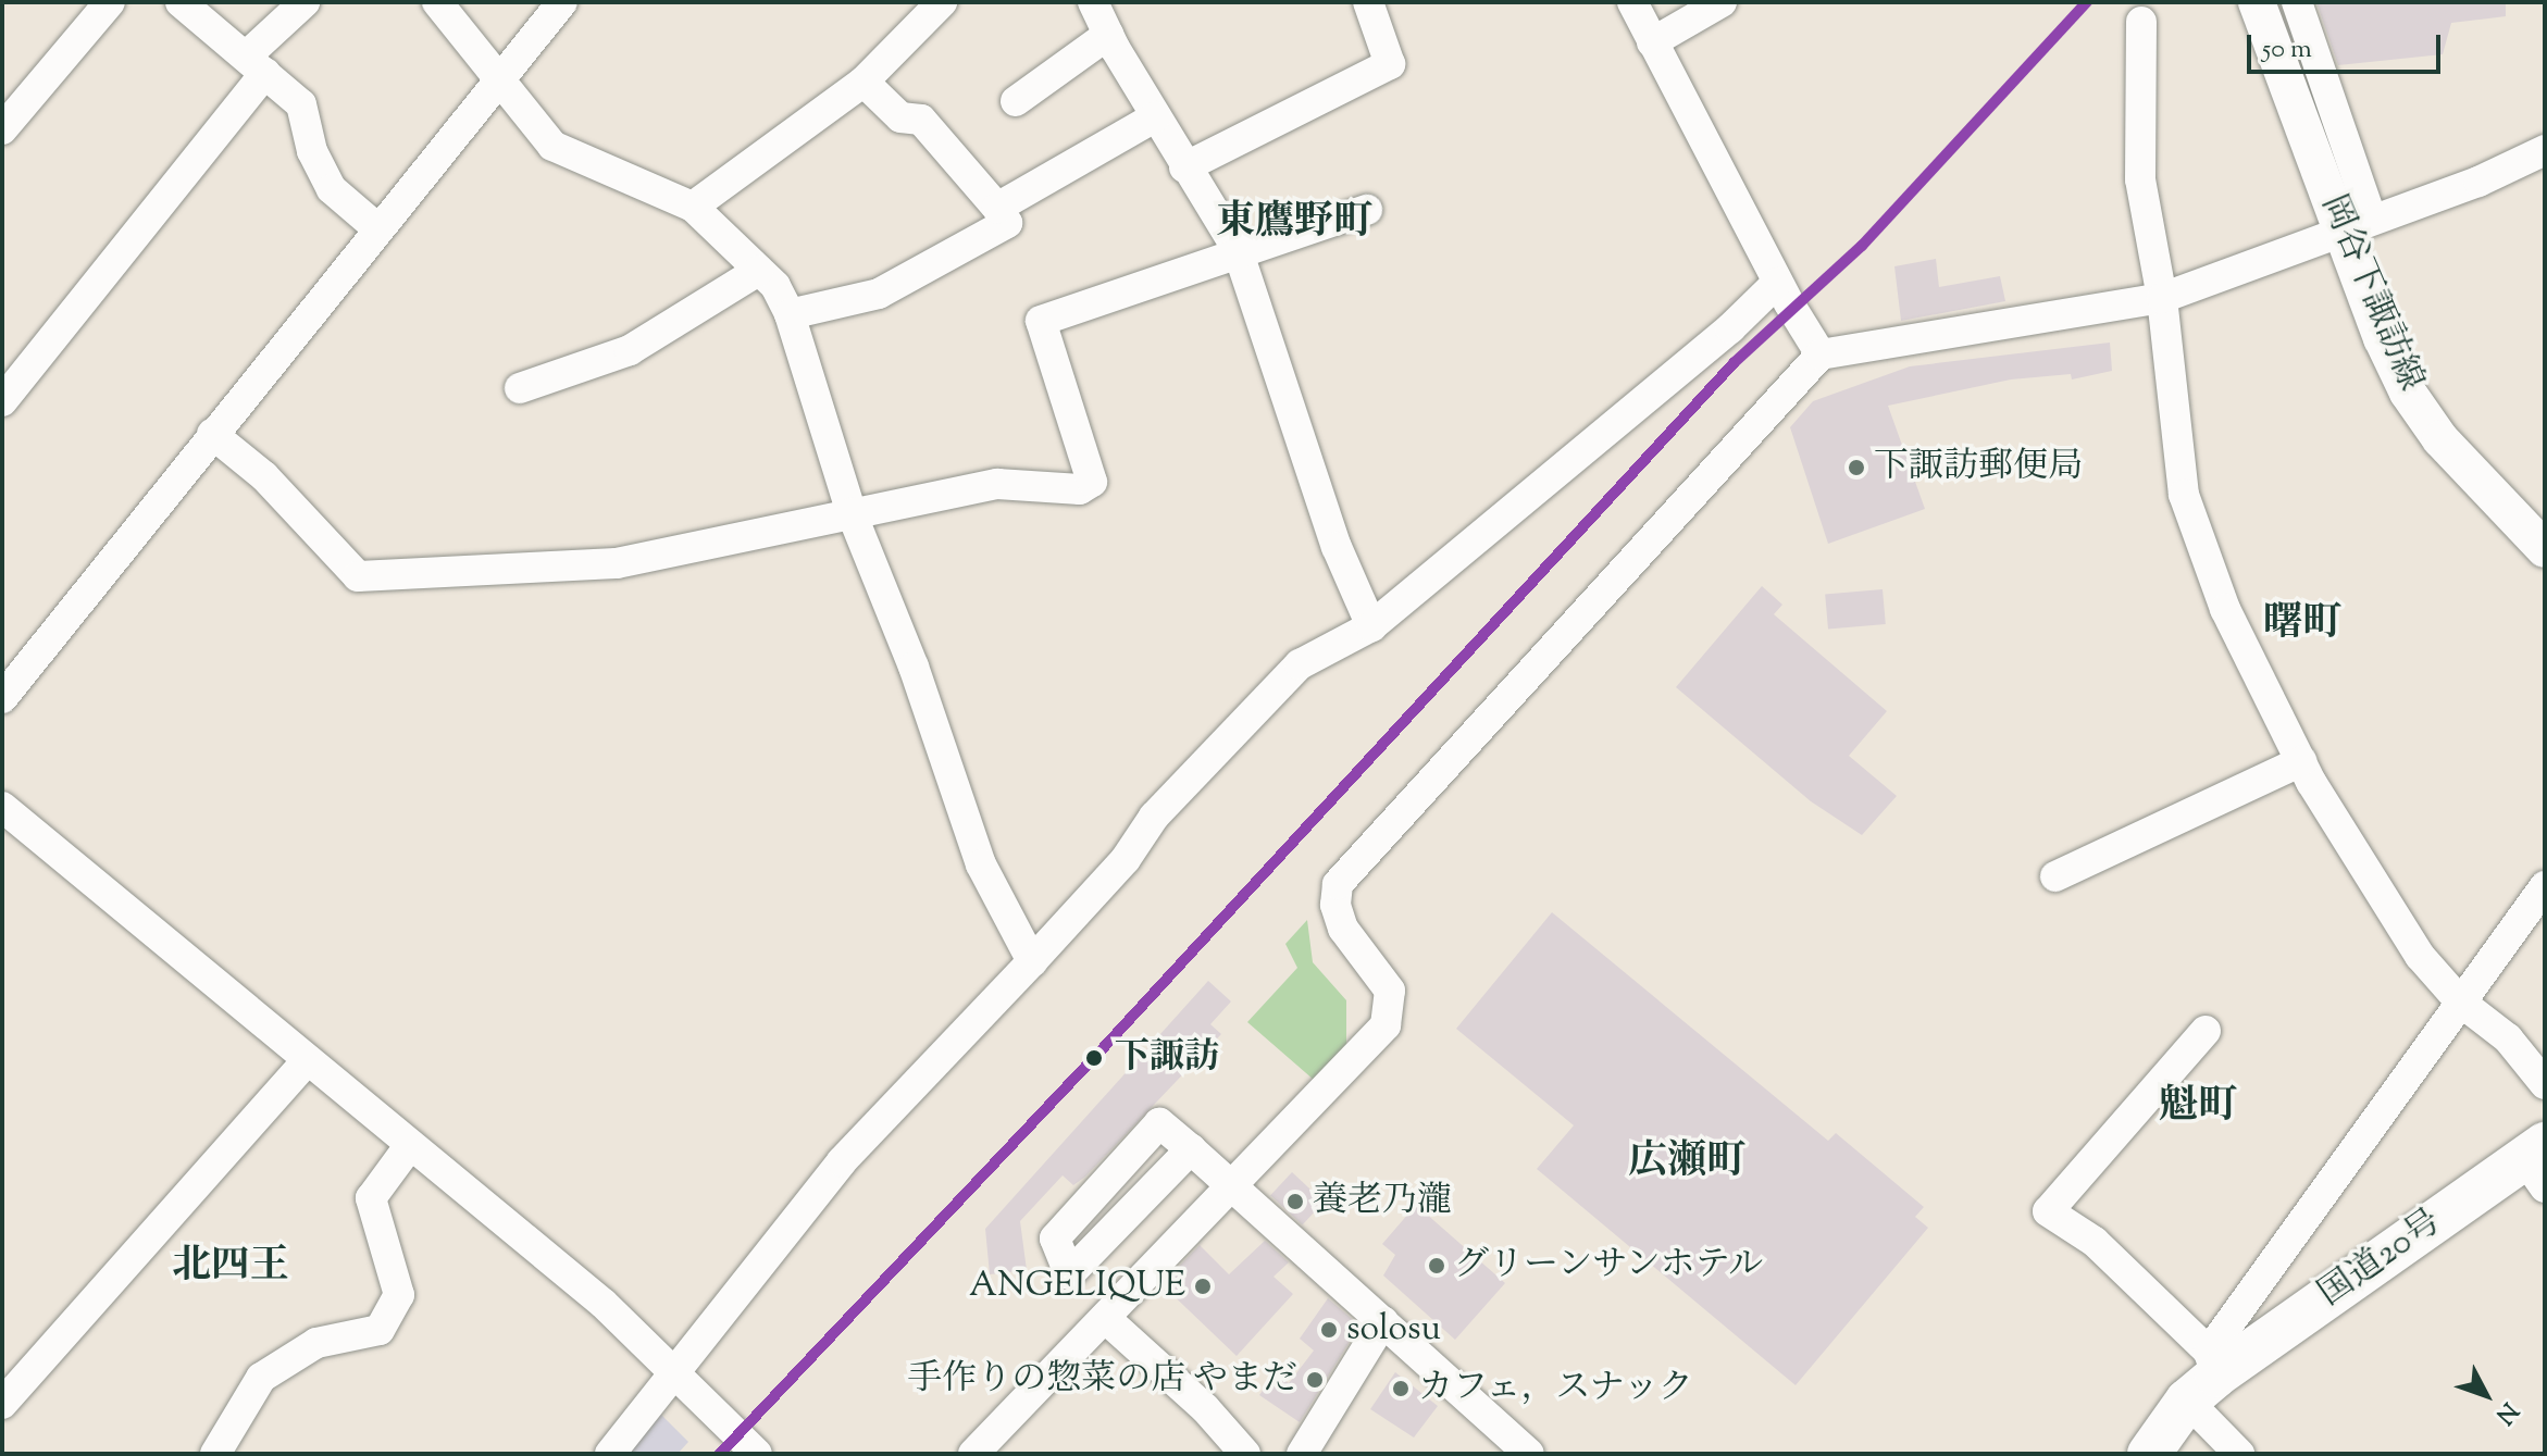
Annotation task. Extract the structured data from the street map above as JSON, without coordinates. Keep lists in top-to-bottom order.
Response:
{
  "streets": {
    "highway": ["国道20号"],
    "main road": ["岡谷下諏訪線"]
  },
  "districts": [
    "東鷹野町",
    "曙町",
    "魁町",
    "広瀬町",
    "北四王"
  ],
  "places": [
    "下諏訪郵便局",
    "下諏訪",
    "養老乃瀧",
    "グリーンサンホテル",
    "ANGELIQUE",
    "solosu",
    "手作りの惣菜の店 やまだ",
    "カフェ，スナック"
  ],
  "scale_bar": "50 m",
  "north": "bottom right"
}
